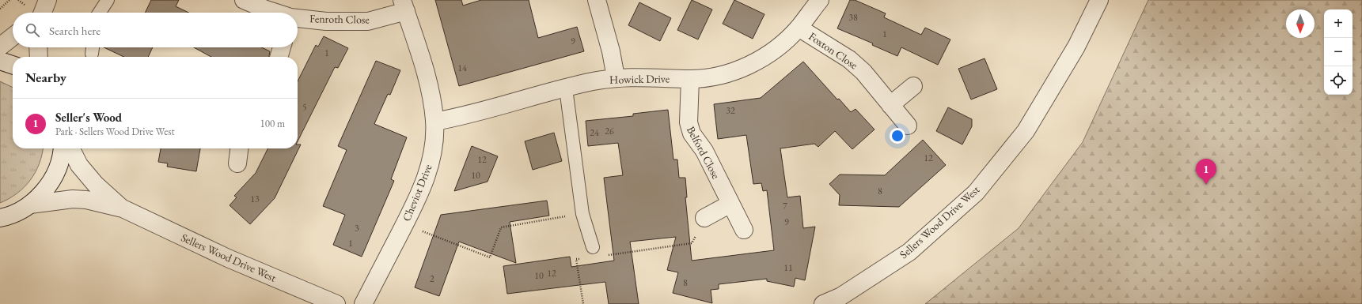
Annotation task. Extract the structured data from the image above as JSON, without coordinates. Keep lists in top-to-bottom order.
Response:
{
  "streets": {
    "street": [
      "Fenroth Close",
      "Foxton Close",
      "Howick Drive",
      "Belford Close",
      "Cheviot Drive",
      "Sellers Wood Drive West"
    ]
  },
  "crossings": [
    ["Fenroth Close", "Cheviot Drive"],
    ["Foxton Close", "Howick Drive"],
    ["Howick Drive", "Belford Close"],
    ["Howick Drive", "Cheviot Drive"]
  ],
  "house_numbers": [
    "38",
    "1",
    "9",
    "1",
    "14",
    "5",
    "32",
    "26",
    "24",
    "12",
    "12",
    "10",
    "8",
    "13",
    "7",
    "9",
    "3",
    "1",
    "11",
    "12",
    "10",
    "2",
    "8"
  ],
  "north": "bottom",
  "page": {
    "map_buttons": ["+", "−"],
    "search": "Search here",
    "heading": "Nearby",
    "list": [
      {
        "mark": "1",
        "name": "Seller's Wood",
        "note": "Park · Sellers Wood Drive West",
        "value": "100 m"
      }
    ],
    "pins": "1"
  }
}
